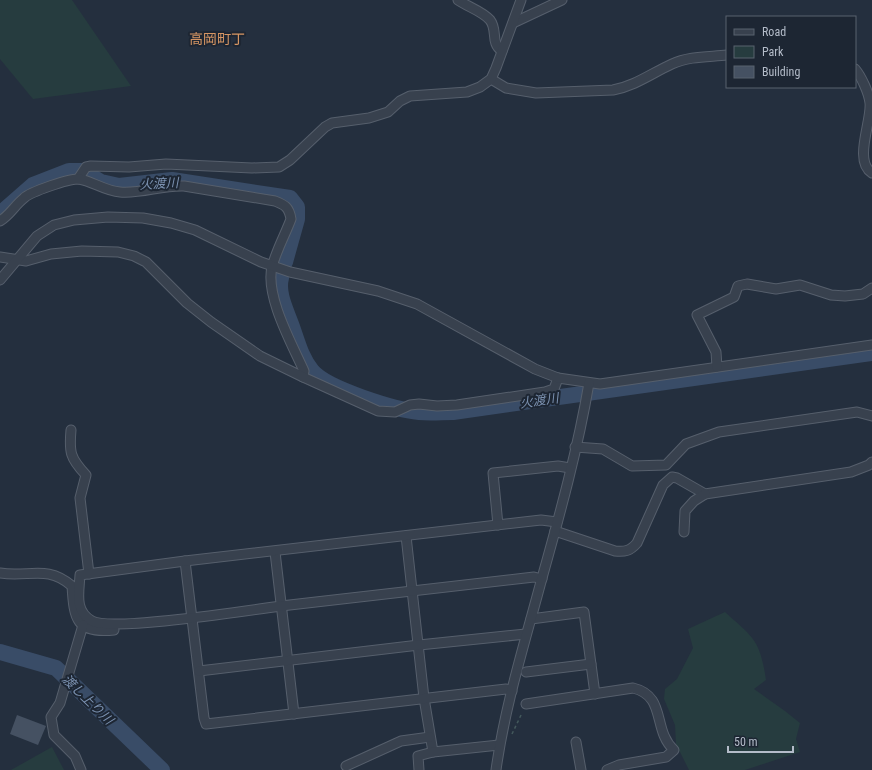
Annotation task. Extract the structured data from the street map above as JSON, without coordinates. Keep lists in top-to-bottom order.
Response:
{
  "districts": ["高岡町丁"],
  "water": ["火渡川", "渡し上り川"],
  "legend": ["Road", "Park", "Building"],
  "scale_bar": "50 m"
}
